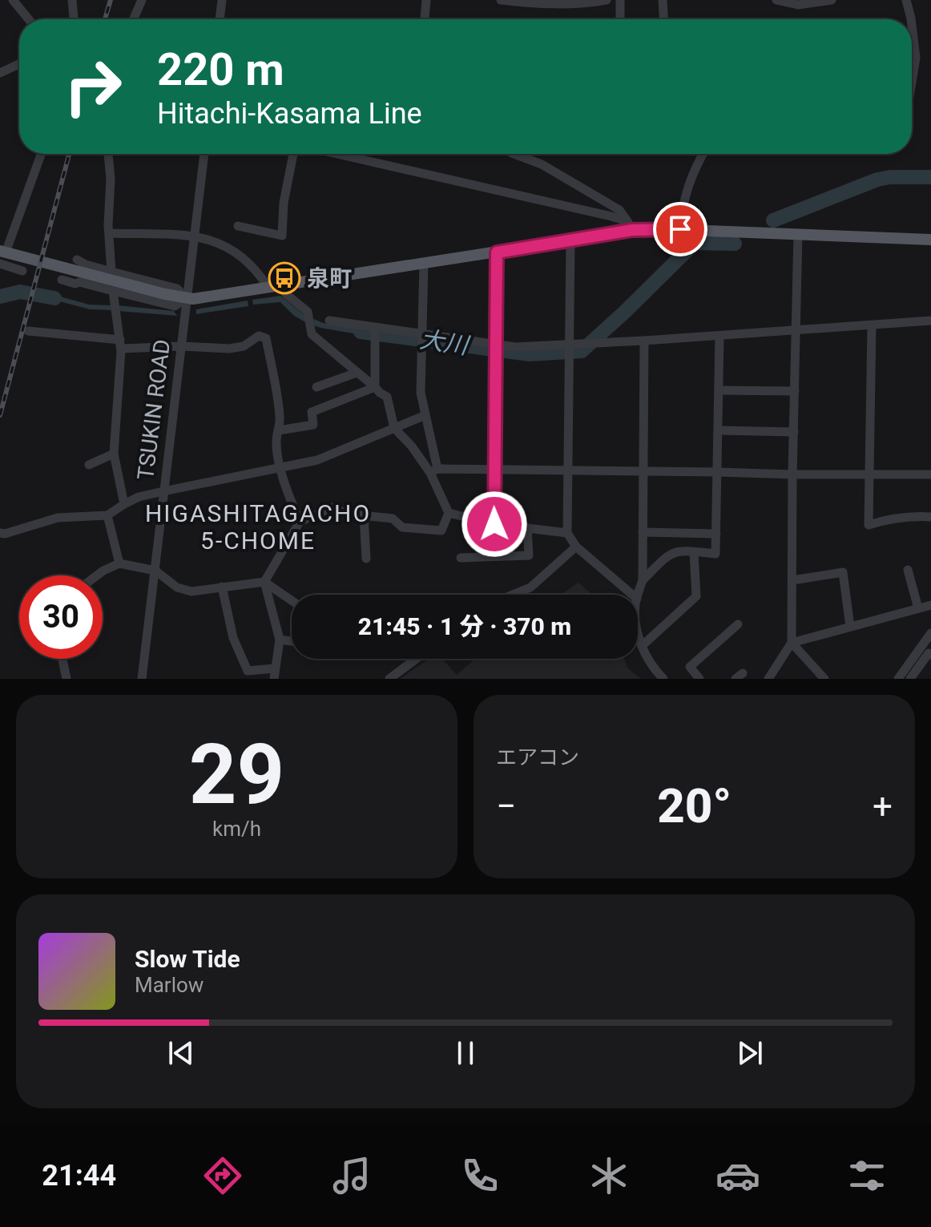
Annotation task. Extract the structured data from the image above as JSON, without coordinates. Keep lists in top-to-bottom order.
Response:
{
  "streets": {
    "street": ["TSUKIN ROAD"]
  },
  "districts": ["HIGASHITAGACHO 5-CHOME"],
  "water": ["大川"],
  "places": {
    "bus stop": ["泉町"]
  },
  "page": {
    "turn": ["220 m", "Hitachi-Kasama Line"],
    "limit": "30",
    "trip": "21:45 · 1 分 · 370 m",
    "tile": [
      ["29", "km/h"],
      "エアコン"
    ],
    "heat": ["−", "20°", "+"],
    "song": ["Slow Tide", "Marlow"],
    "tabs": "21:44"
  }
}
